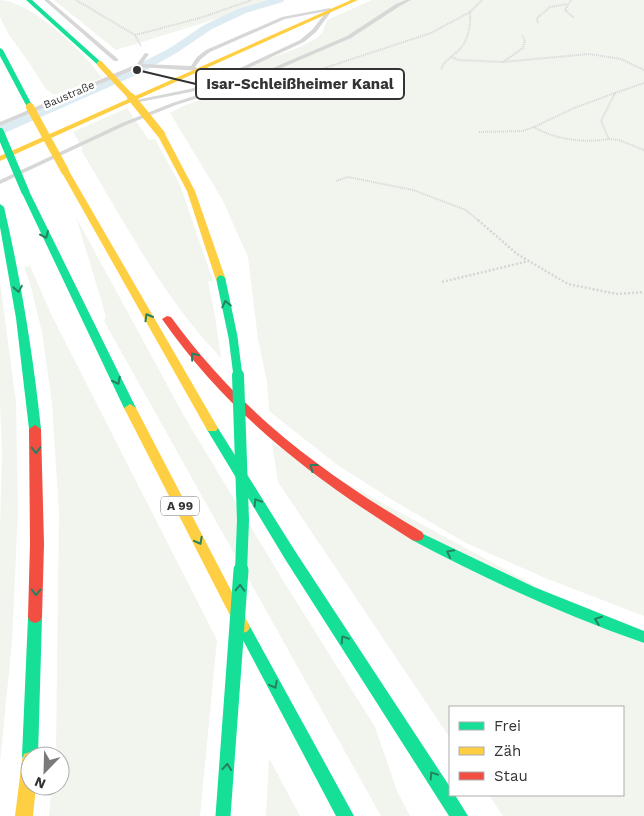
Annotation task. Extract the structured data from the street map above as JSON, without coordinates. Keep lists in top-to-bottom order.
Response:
{
  "streets": {
    "main road": ["A 99"],
    "lane": ["Baustraße"]
  },
  "places": ["Isar-Schleißheimer Kanal"],
  "legend": ["Frei", "Zäh", "Stau"],
  "north": "bottom left"
}
